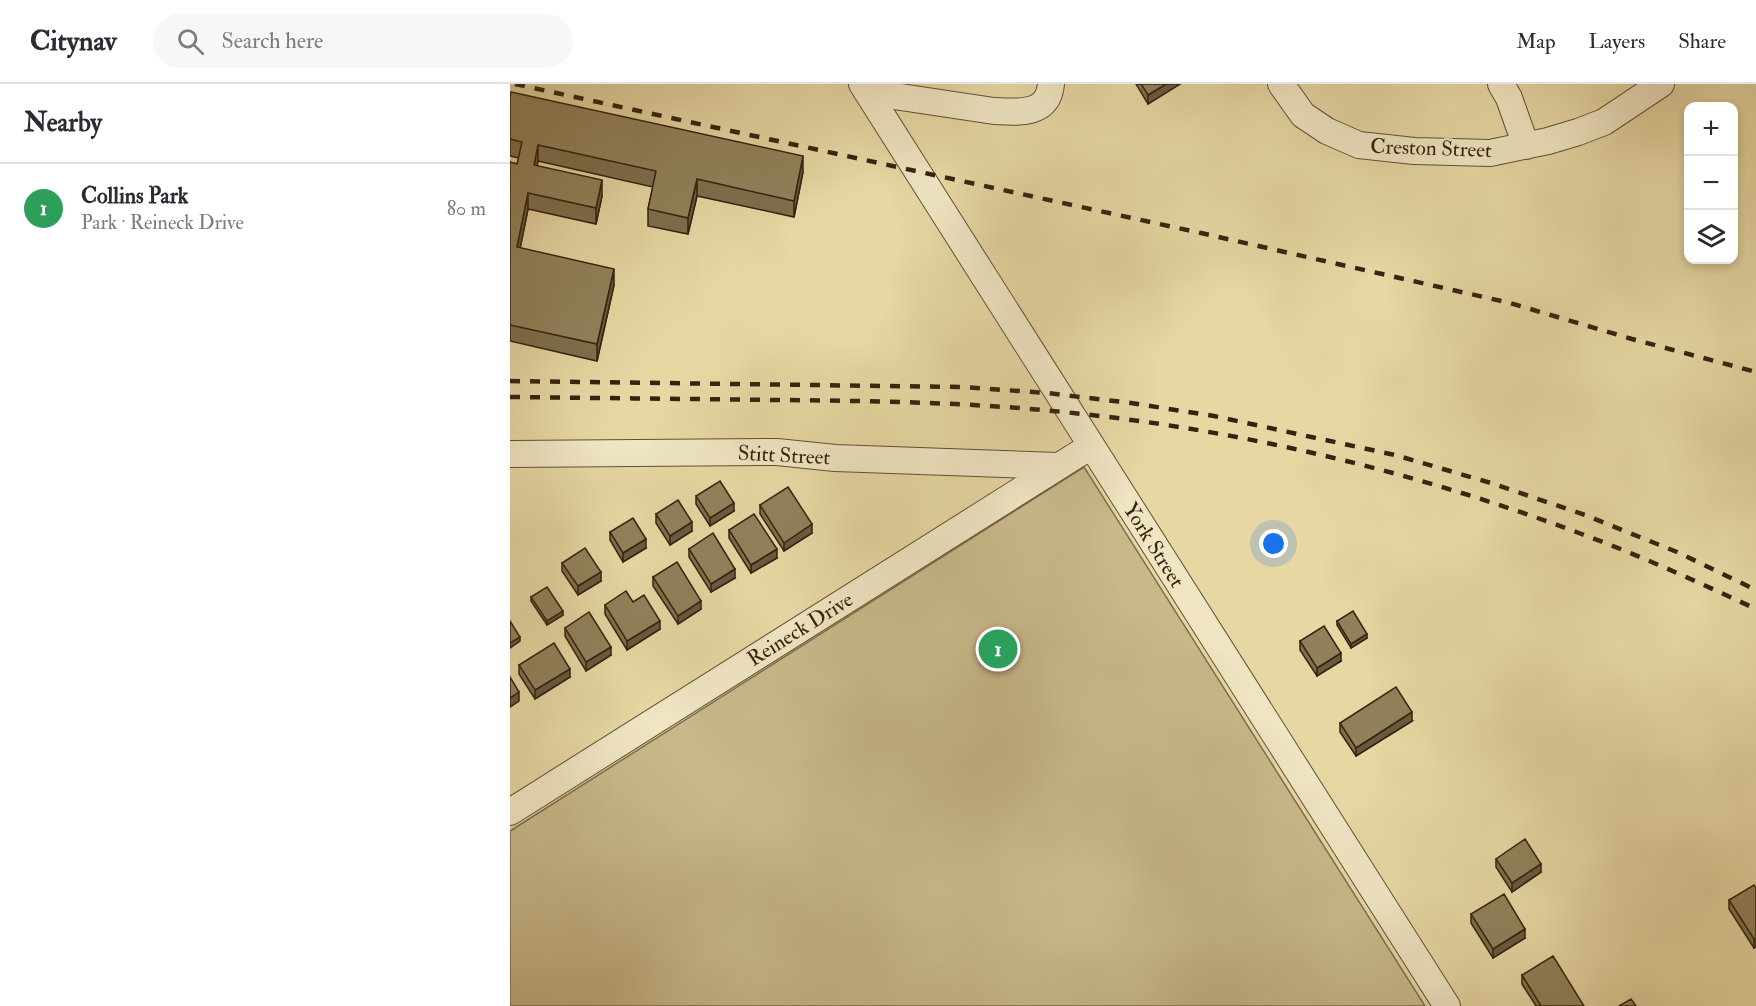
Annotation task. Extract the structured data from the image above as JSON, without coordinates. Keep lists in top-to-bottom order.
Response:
{
  "streets": {
    "street": [
      "Creston Street",
      "Stitt Street",
      "York Street",
      "Reineck Drive"
    ]
  },
  "crossings": [
    ["Stitt Street", "Reineck Drive"],
    ["York Street", "Reineck Drive"]
  ],
  "page": {
    "header": "Citynav",
    "search": "Search here",
    "nav": ["Map", "Layers", "Share"],
    "heading": "Nearby",
    "map_buttons": ["+", "−"],
    "list": [
      {
        "mark": "1",
        "name": "Collins Park",
        "note": "Park · Reineck Drive",
        "value": "80 m"
      }
    ],
    "pins": "1"
  }
}
